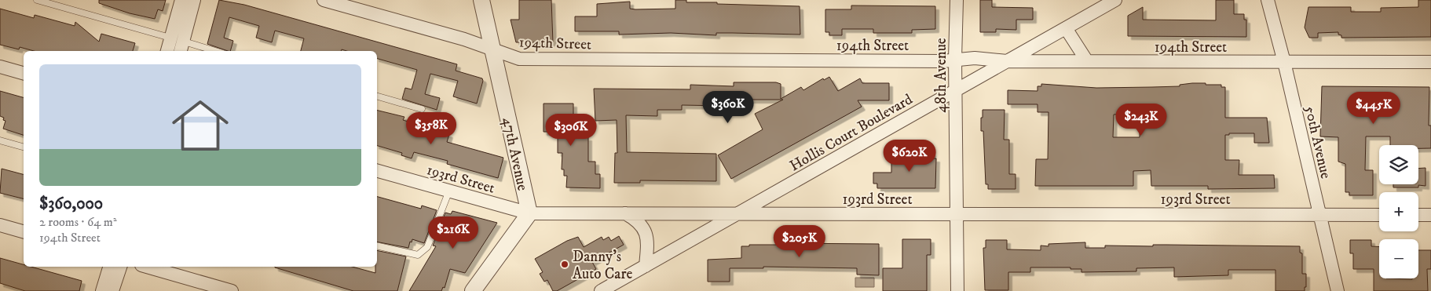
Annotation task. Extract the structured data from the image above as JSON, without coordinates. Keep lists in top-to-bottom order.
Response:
{
  "streets": {
    "street": [
      "194th Street",
      "48th Avenue",
      "Hollis Court Boulevard",
      "50th Avenue",
      "47th Avenue",
      "193rd Street"
    ]
  },
  "crossings": [
    ["194th Street", "48th Avenue"],
    ["194th Street", "Hollis Court Boulevard"],
    ["194th Street", "50th Avenue"],
    ["194th Street", "47th Avenue"],
    ["48th Avenue", "Hollis Court Boulevard"],
    ["48th Avenue", "193rd Street"],
    ["Hollis Court Boulevard", "193rd Street"],
    ["50th Avenue", "193rd Street"],
    ["47th Avenue", "193rd Street"]
  ],
  "places": ["Danny’s Auto Care"],
  "page": {
    "list": [
      {
        "name": "$360,000",
        "note": "2 rooms · 64 m² · 194th Street"
      }
    ],
    "price": [
      "$360K",
      "$445K",
      "$243K",
      "$358K",
      "$306K",
      "$620K",
      "$216K",
      "$205K"
    ],
    "map_buttons": ["+", "−"]
  }
}
